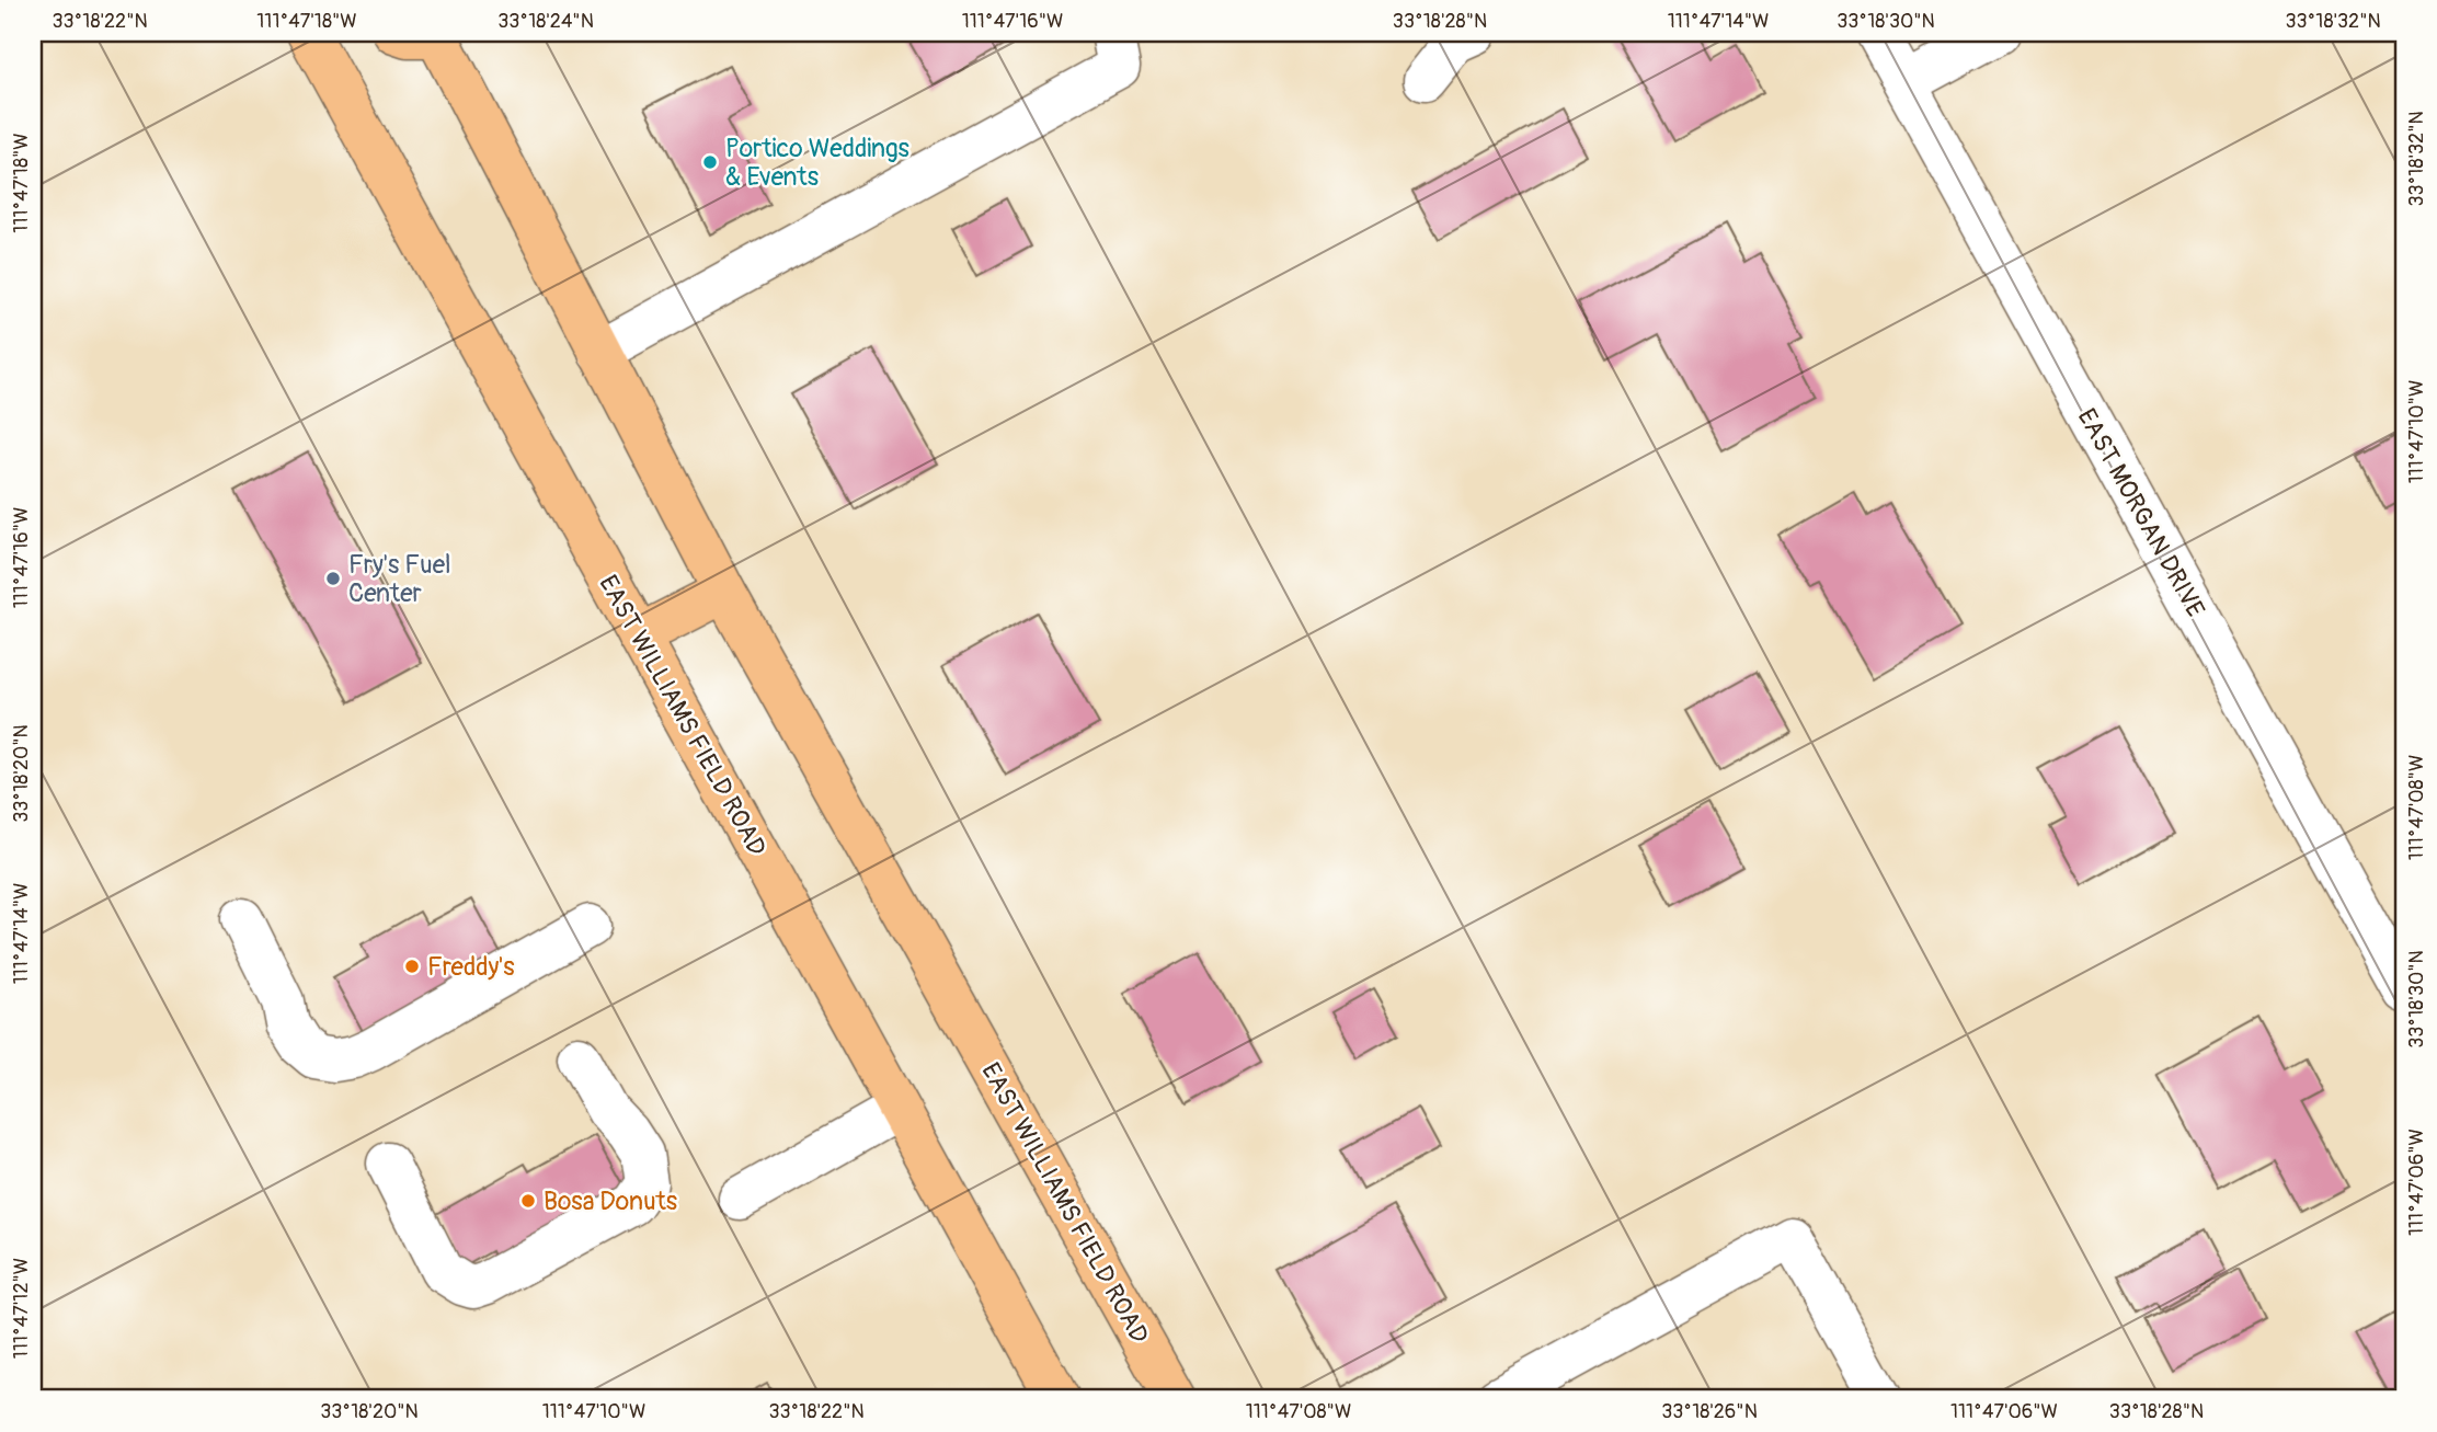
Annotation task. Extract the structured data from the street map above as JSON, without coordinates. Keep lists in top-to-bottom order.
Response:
{
  "streets": {
    "main road": ["EAST WILLIAMS FIELD ROAD"],
    "street": ["EAST MORGAN DRIVE"]
  },
  "places": [
    "Portico Weddings & Events",
    "Fry's Fuel Center",
    "Freddy's",
    "Bosa Donuts"
  ],
  "coordinates": [
    "33°18'22\"N",
    "111°47'18\"W",
    "33°18'24\"N",
    "111°47'16\"W",
    "33°18'28\"N",
    "111°47'14\"W",
    "33°18'30\"N",
    "33°18'32\"N",
    "111°47'10\"W",
    "33°18'20\"N",
    "111°47'08\"W",
    "111°47'06\"W",
    "111°47'12\"W",
    "33°18'26\"N"
  ]
}
